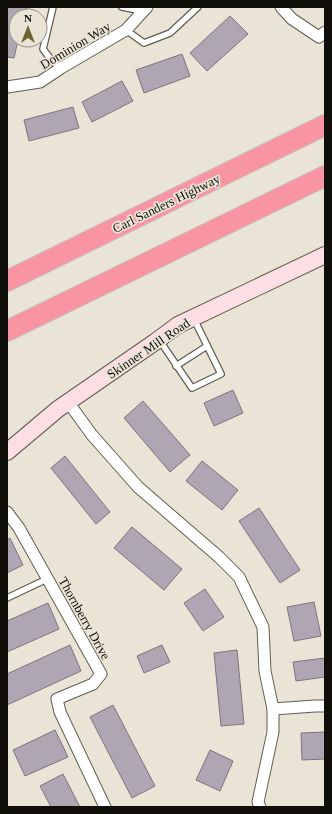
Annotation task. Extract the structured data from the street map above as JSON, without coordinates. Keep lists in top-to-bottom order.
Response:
{
  "streets": {
    "highway": ["Carl Sanders Highway"],
    "street": ["Dominion Way", "Skinner Mill Road", "Thornberry Drive"]
  },
  "north": "top"
}
